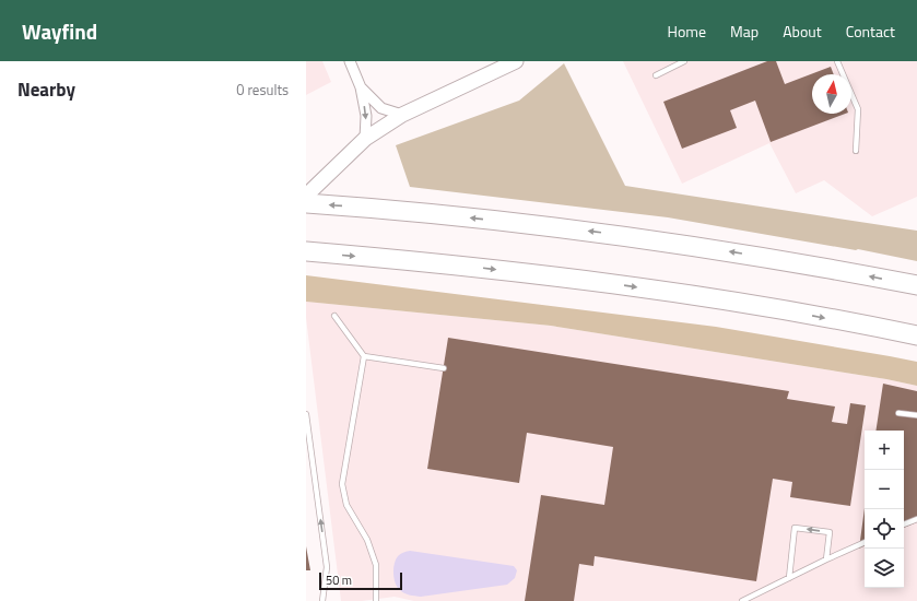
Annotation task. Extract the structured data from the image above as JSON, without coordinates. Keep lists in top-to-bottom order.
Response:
{
  "scale_bar": "50 m",
  "north": "top",
  "page": {
    "header": "Wayfind",
    "nav": [
      "Home",
      "Map",
      "About",
      "Contact"
    ],
    "heading": ["Nearby", "0 results"],
    "map_buttons": ["+", "−"],
    "scale": "50 m"
  }
}
